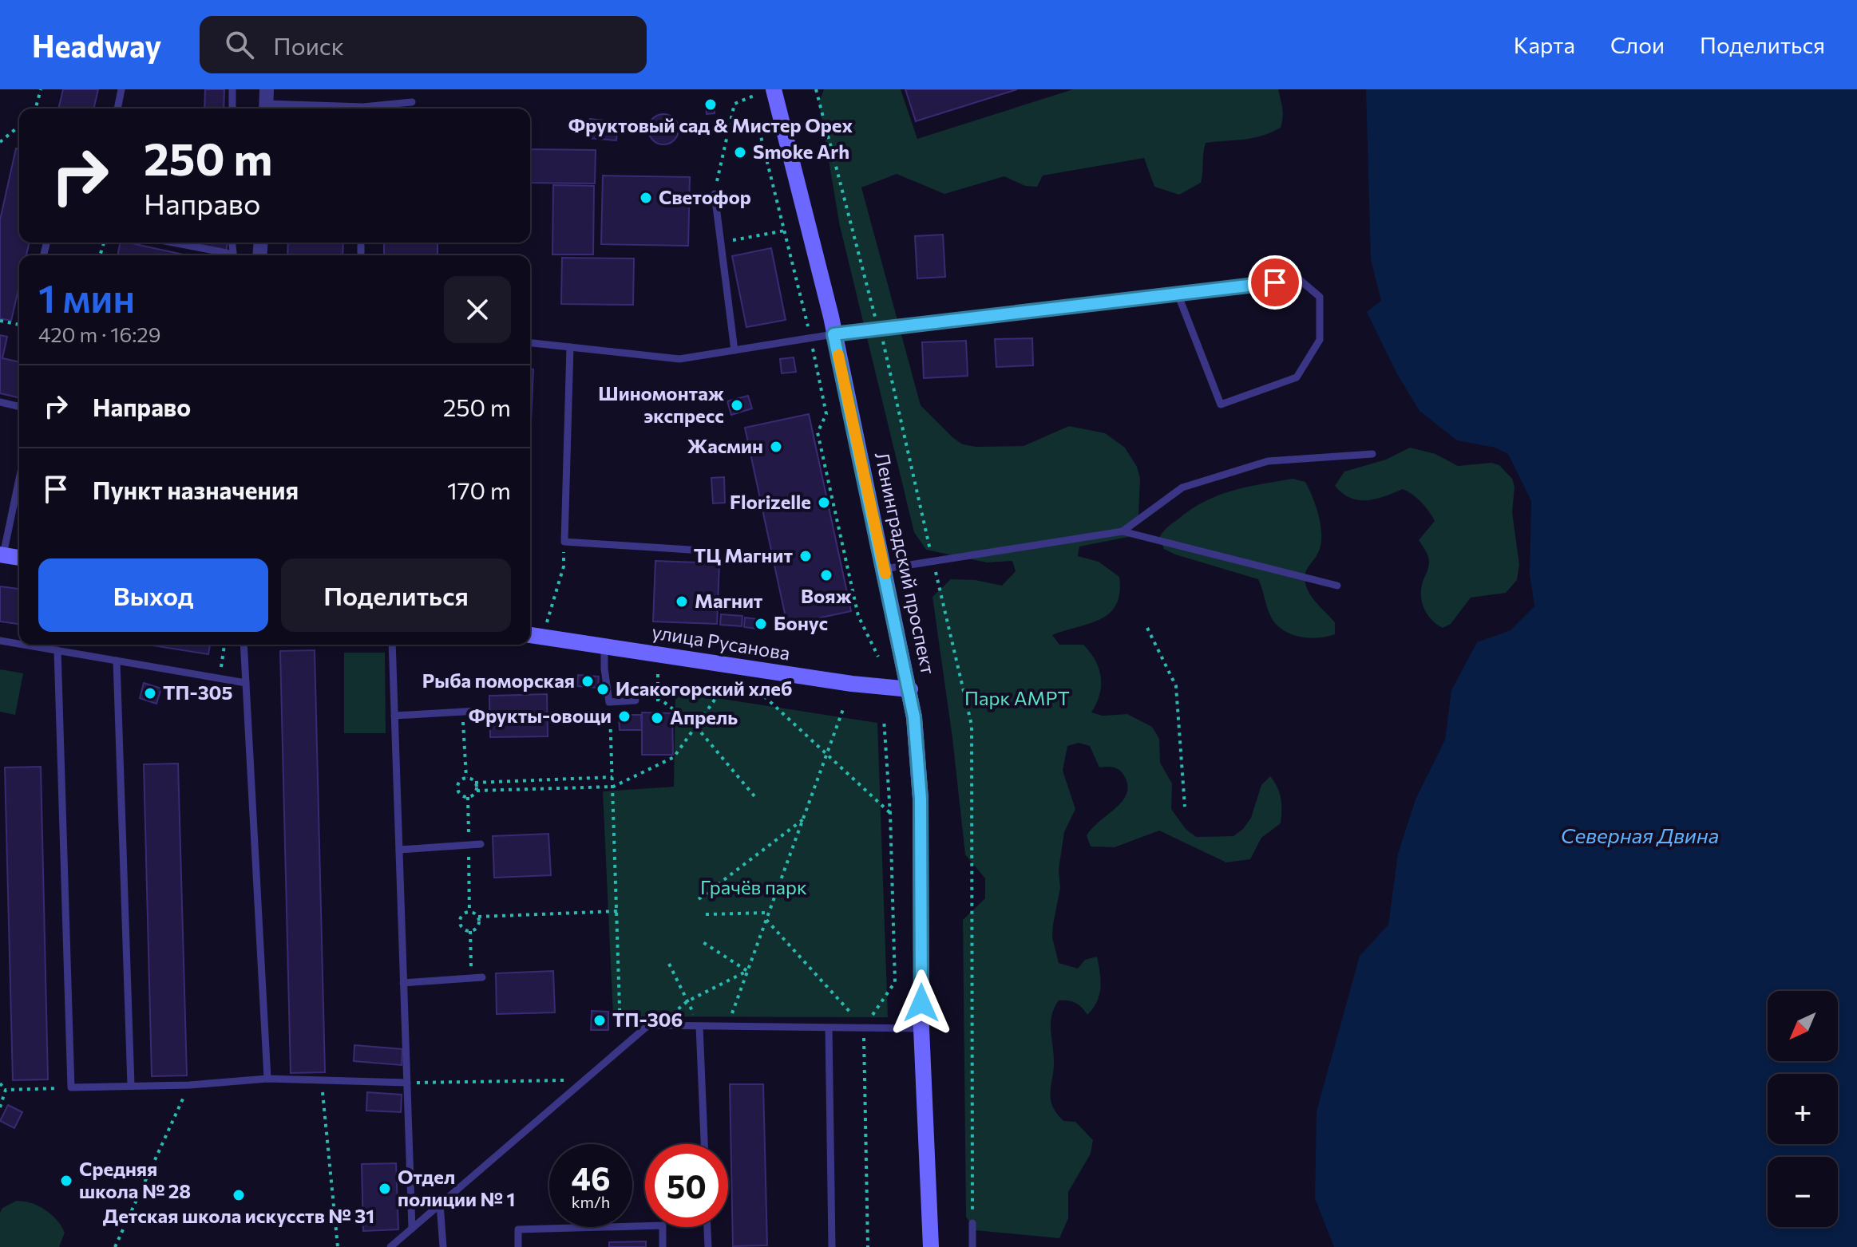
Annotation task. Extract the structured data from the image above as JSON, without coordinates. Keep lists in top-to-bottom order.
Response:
{
  "streets": {
    "main road": ["Ленинградский проспект", "улица Русанова"]
  },
  "crossings": [
    ["Ленинградский проспект", "улица Русанова"]
  ],
  "water": ["Северная Двина"],
  "parks": ["Парк АМРТ", "Грачёв парк"],
  "places": [
    "Фруктовый сад & Мистер Орех",
    "Smoke Arh",
    "Светофор",
    "Шиномонтаж экспресс",
    "Жасмин",
    "Florizelle",
    "ТЦ Магнит",
    "Вояж",
    "Магнит",
    "Бонус",
    "Рыба поморская",
    "Исакогорский хлеб",
    "ТП-305",
    "Фрукты-овощи",
    "Апрель",
    "ТП-306",
    "Средняя школа № 28",
    "Отдел полиции № 1",
    "Детская школа искусств № 31"
  ],
  "north": "bottom left",
  "page": {
    "header": "Headway",
    "search": "Поиск",
    "nav": ["Карта", "Слои", "Поделиться"],
    "turn": ["250 m", "Направо"],
    "heading": ["1 мин", "420 m · 16:29"],
    "list": [
      {
        "name": "Направо",
        "value": "250 m"
      },
      {
        "name": "Пункт назначения",
        "value": "170 m"
      }
    ],
    "buttons": ["Выход", "Поделиться"],
    "map_buttons": ["+", "−"],
    "speed": "46 km/h",
    "limit": "50"
  }
}
